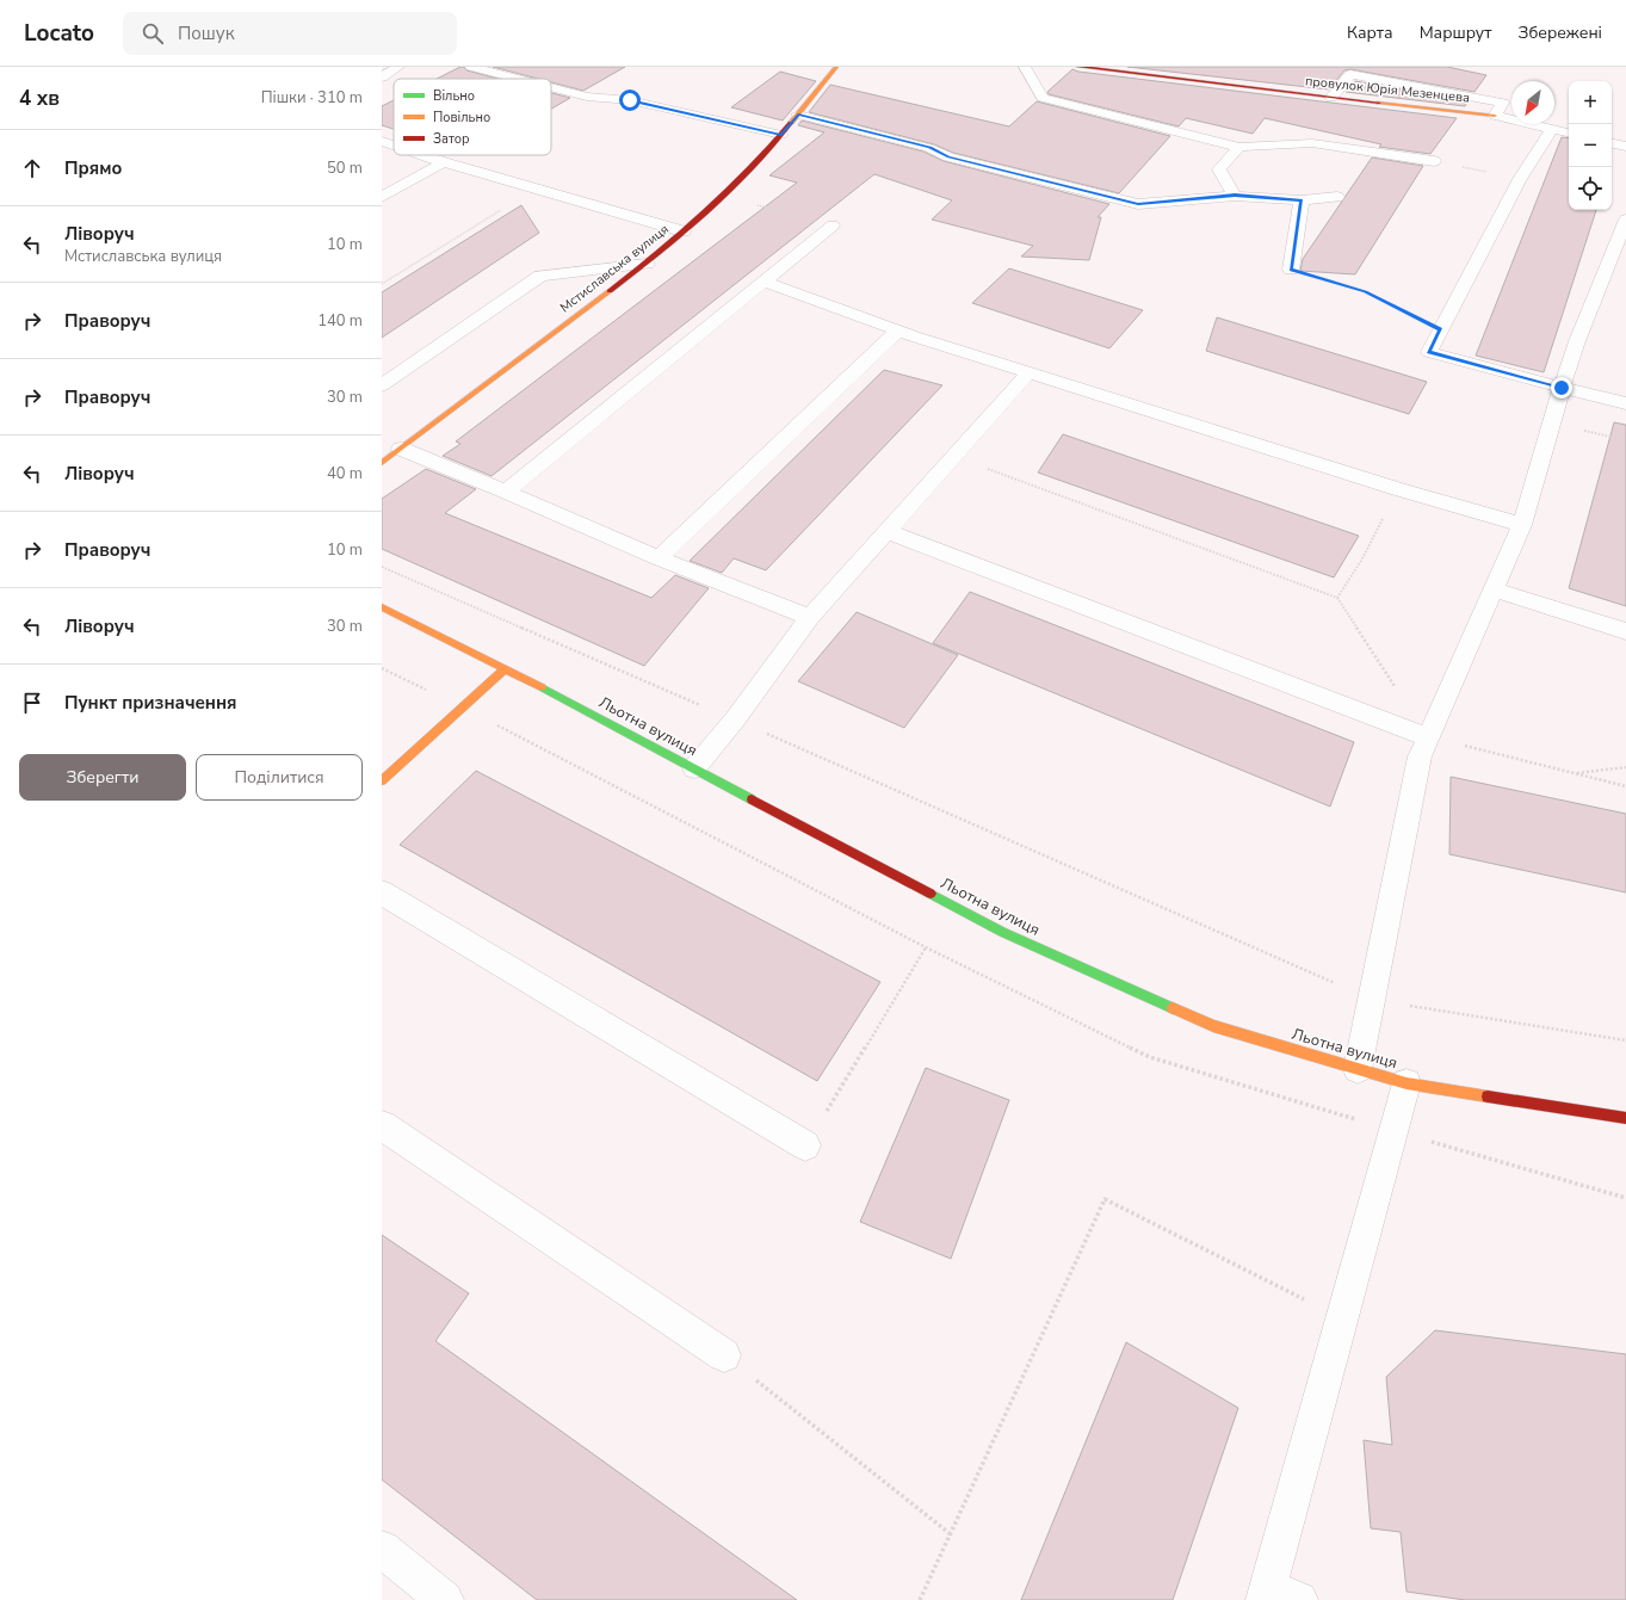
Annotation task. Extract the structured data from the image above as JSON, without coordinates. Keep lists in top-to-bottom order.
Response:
{
  "streets": {
    "street": ["провулок Юрія Мезенцева", "Мстиславська вулиця", "Льотна вулиця"]
  },
  "legend": ["Вільно", "Повільно", "Затор"],
  "north": "bottom left",
  "page": {
    "header": "Locato",
    "search": "Пошук",
    "nav": ["Карта", "Маршрут", "Збережені"],
    "heading": ["4 хв", "Пішки · 310 m"],
    "map_buttons": ["+", "−"],
    "list": [
      ["Прямо", "50 m"],
      ["Ліворуч", "Мстиславська вулиця", "10 m"],
      ["Праворуч", "140 m"],
      ["Праворуч", "30 m"],
      ["Ліворуч", "40 m"],
      ["Праворуч", "10 m"],
      ["Ліворуч", "30 m"],
      "Пункт призначення"
    ],
    "buttons": ["Зберегти", "Поділитися"]
  }
}
